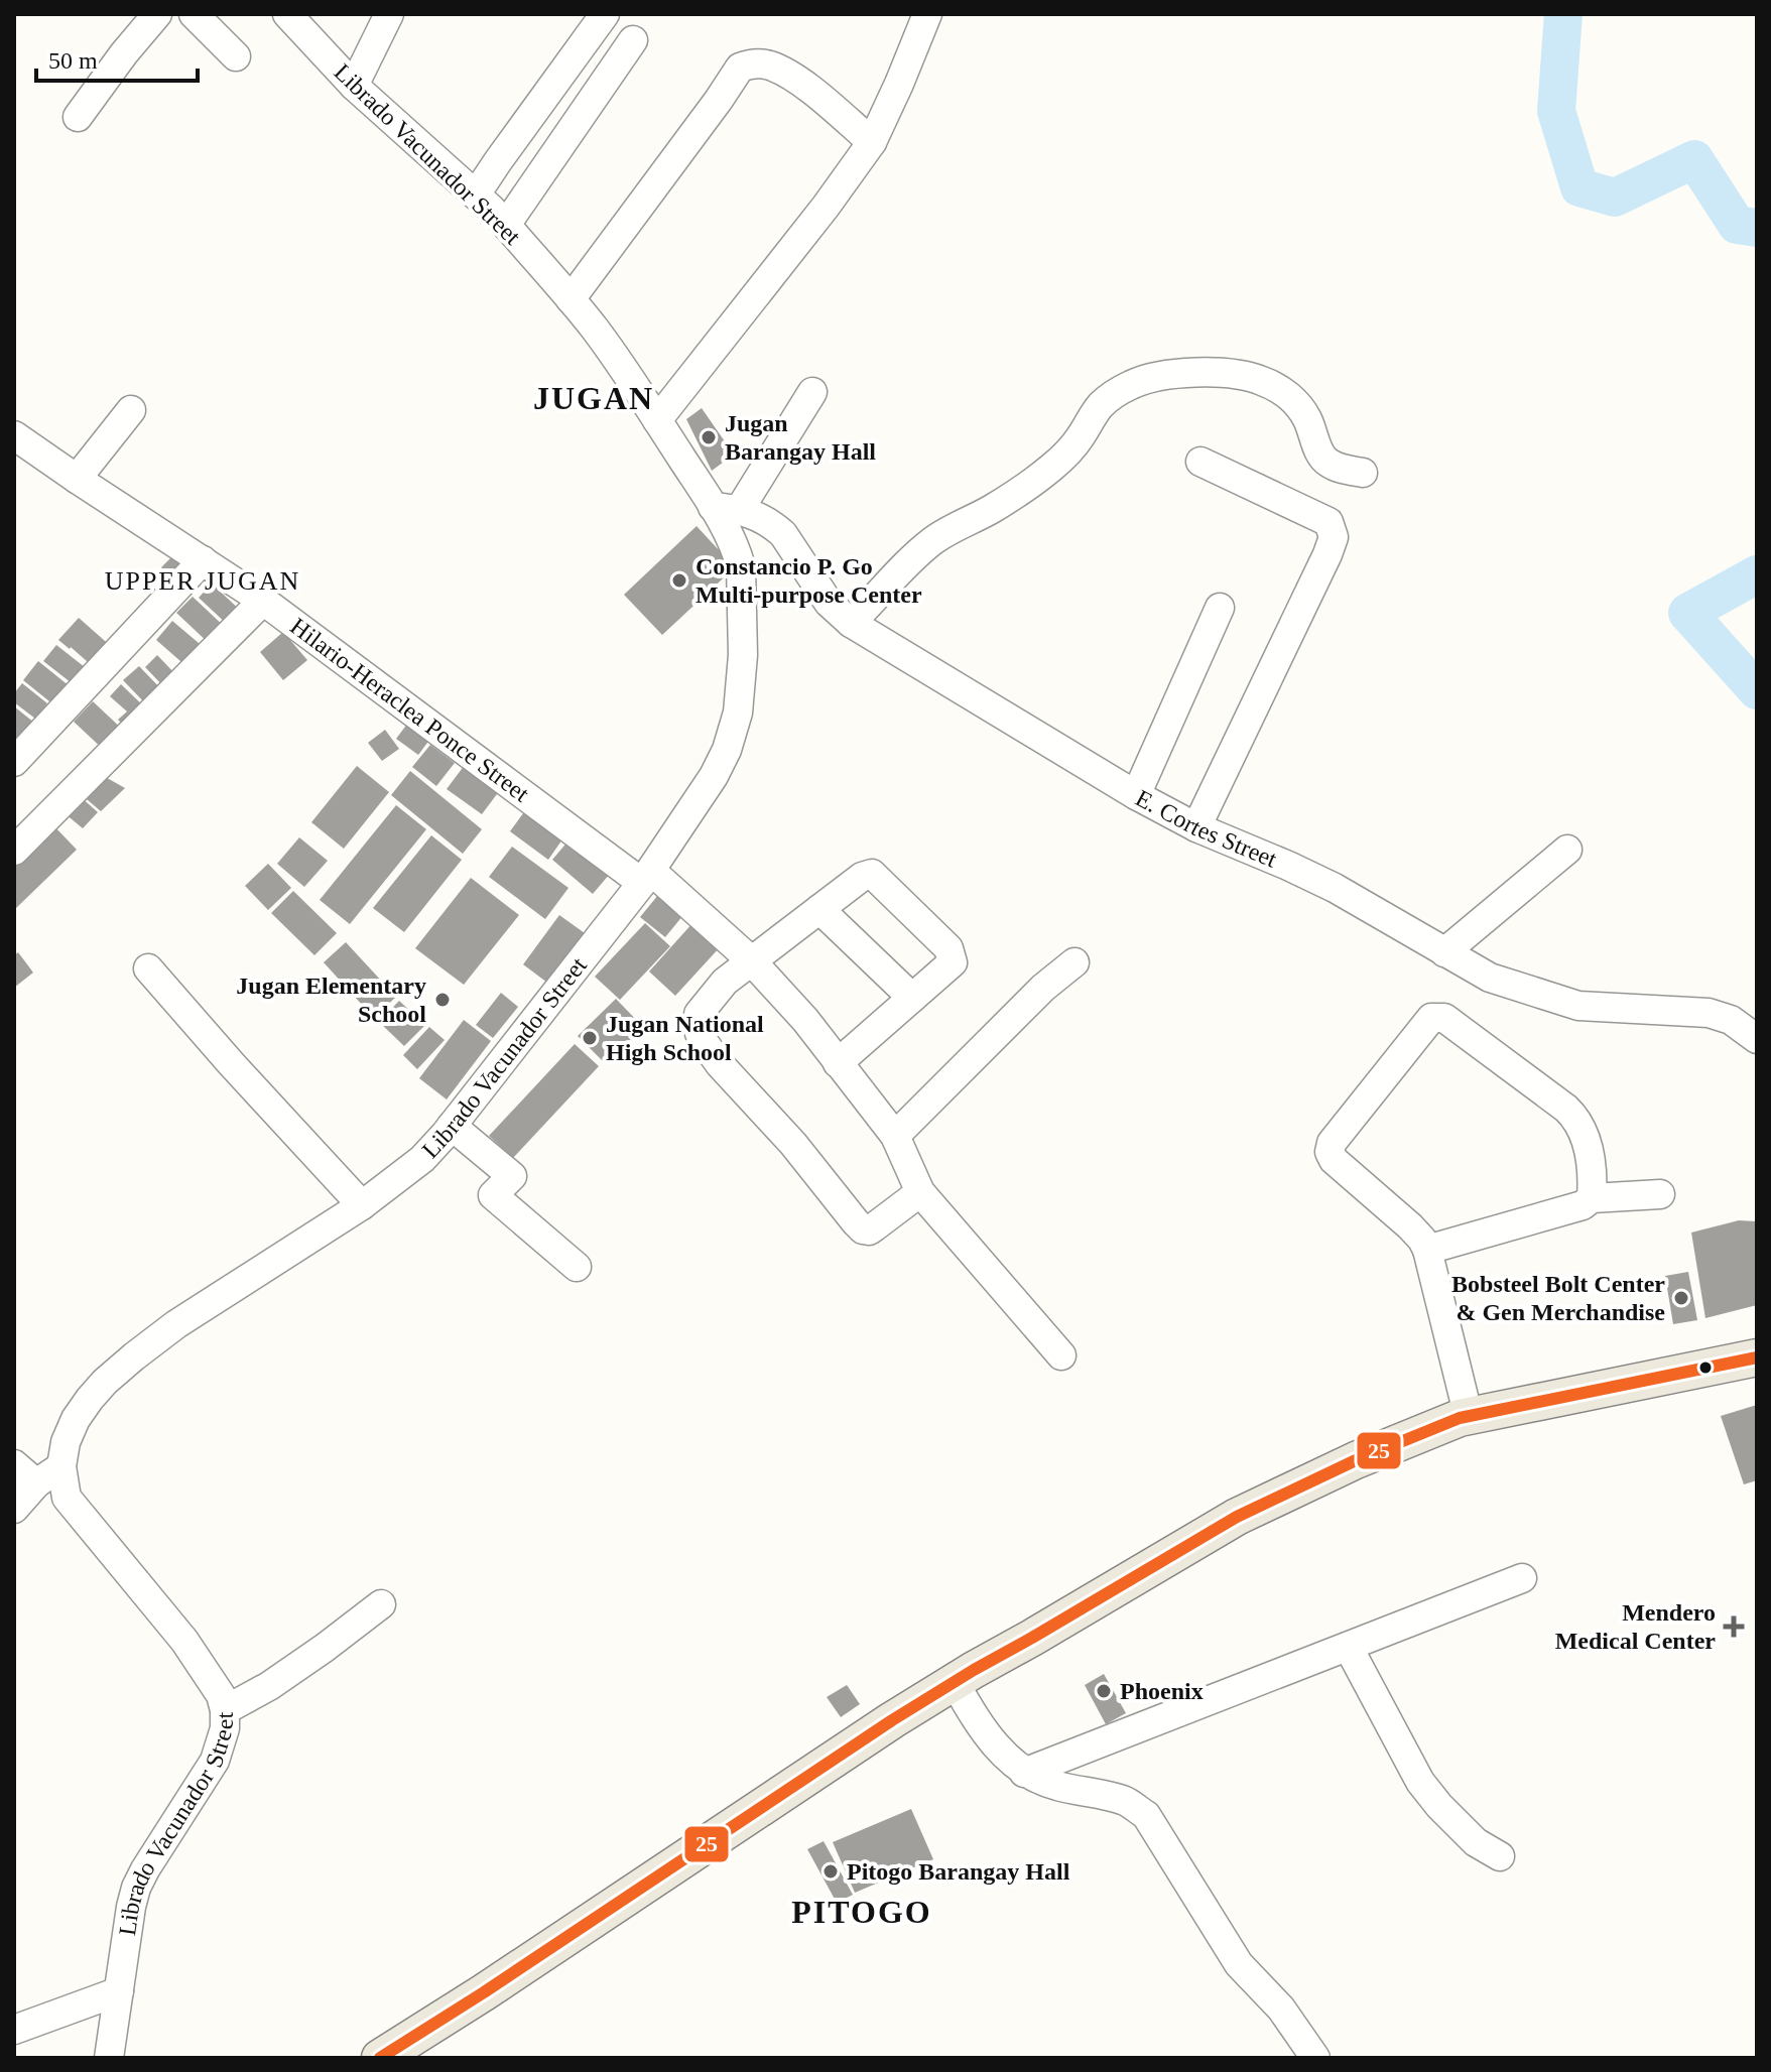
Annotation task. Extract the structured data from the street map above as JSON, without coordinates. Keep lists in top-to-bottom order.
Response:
{
  "streets": {
    "street": ["Librado Vacunador Street", "Hilario-Heraclea Ponce Street", "E. Cortes Street"]
  },
  "crossings": [
    ["Librado Vacunador Street", "Hilario-Heraclea Ponce Street"],
    ["Librado Vacunador Street", "E. Cortes Street"]
  ],
  "districts": ["JUGAN", "UPPER JUGAN", "PITOGO"],
  "places": {
    "other": [
      "Jugan Barangay Hall",
      "Constancio P. Go Multi-purpose Center",
      "Jugan Elementary School",
      "Jugan National High School",
      "Bobsteel Bolt Center & Gen Merchandise",
      "Phoenix",
      "Pitogo Barangay Hall"
    ],
    "health": ["Mendero Medical Center"]
  },
  "lines": ["transit line 25"],
  "scale_bar": "50 m"
}
